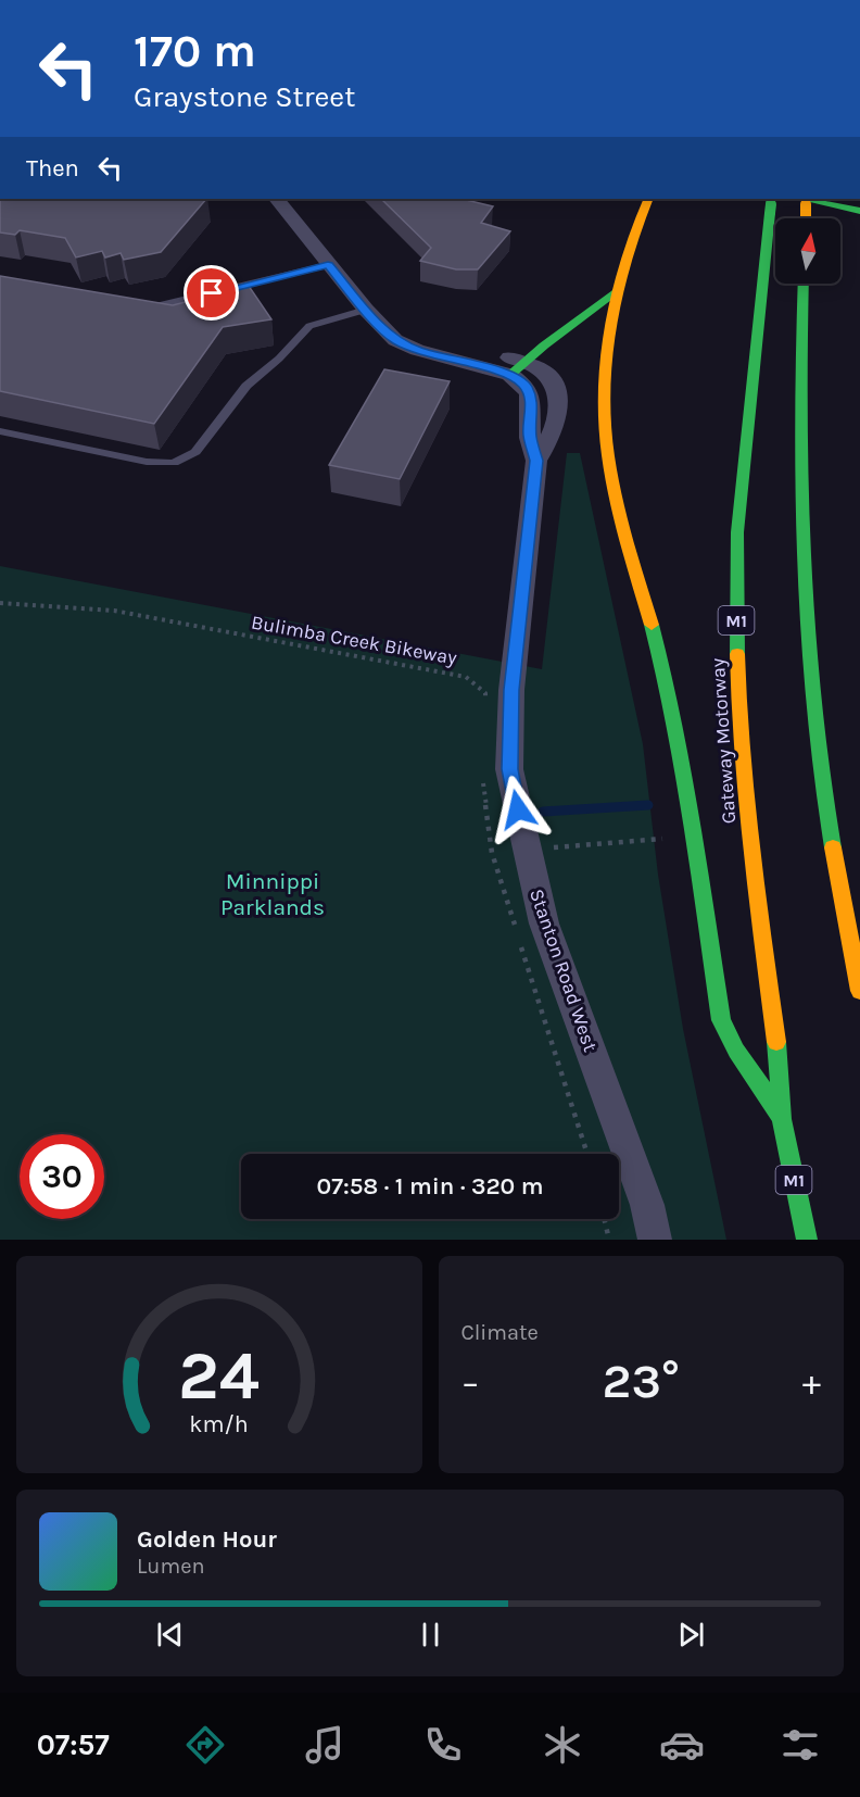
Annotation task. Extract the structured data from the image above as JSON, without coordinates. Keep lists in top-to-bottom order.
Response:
{
  "streets": {
    "main road": ["M1", "Gateway Motorway"],
    "street": ["Stanton Road West"],
    "path": ["Bulimba Creek Bikeway"]
  },
  "parks": ["Minnippi Parklands"],
  "north": "top",
  "page": {
    "turn": ["170 m", "Graystone Street"],
    "then": "Then",
    "limit": "30",
    "trip": "07:58 · 1 min · 320 m",
    "tile": "Climate",
    "heat": ["−", "23°", "+"],
    "song": ["Golden Hour", "Lumen"],
    "tabs": "07:57",
    "gauge": ["24", "km/h"]
  }
}
